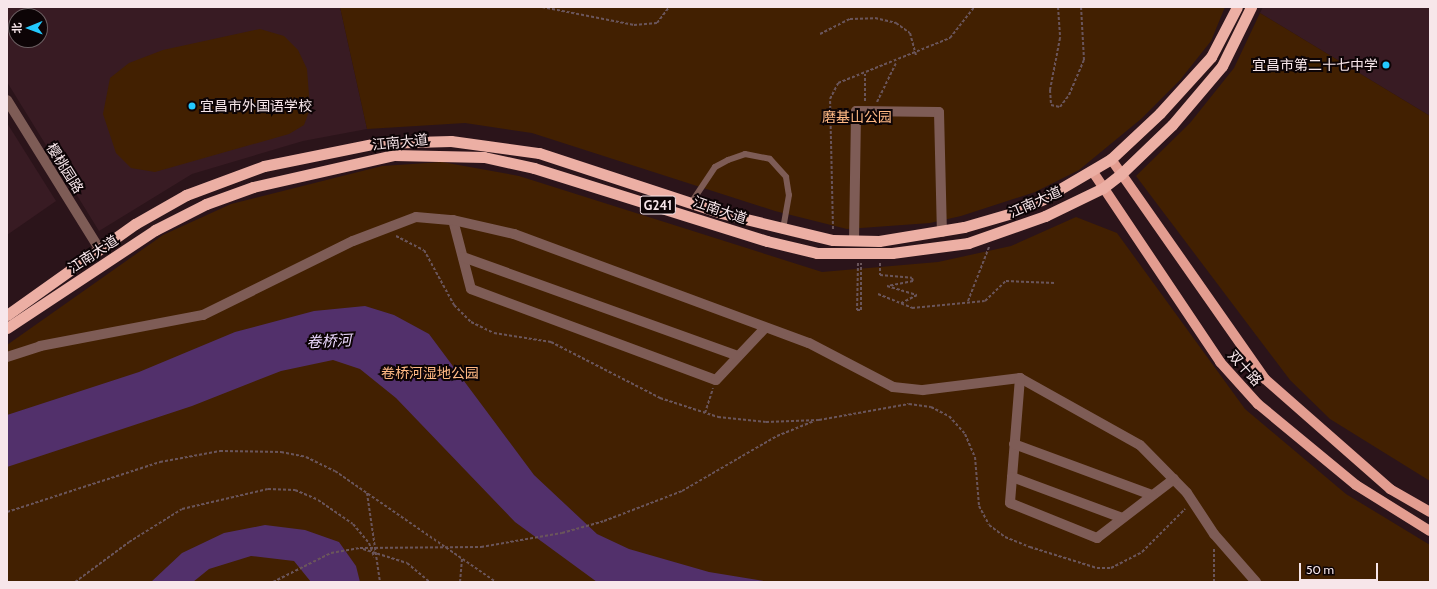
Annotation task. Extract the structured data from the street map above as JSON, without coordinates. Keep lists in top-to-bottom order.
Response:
{
  "streets": {
    "highway": ["江南大道", "G241"],
    "main road": ["双十路"],
    "street": ["樱桃园路"]
  },
  "crossings": [
    ["江南大道", "樱桃园路"],
    ["江南大道", "双十路"]
  ],
  "water": ["卷桥河"],
  "parks": ["磨基山公园", "卷桥河湿地公园"],
  "places": ["宜昌市第二十七中学", "宜昌市外国语学校"],
  "scale_bar": "50 m",
  "north": "left"
}
